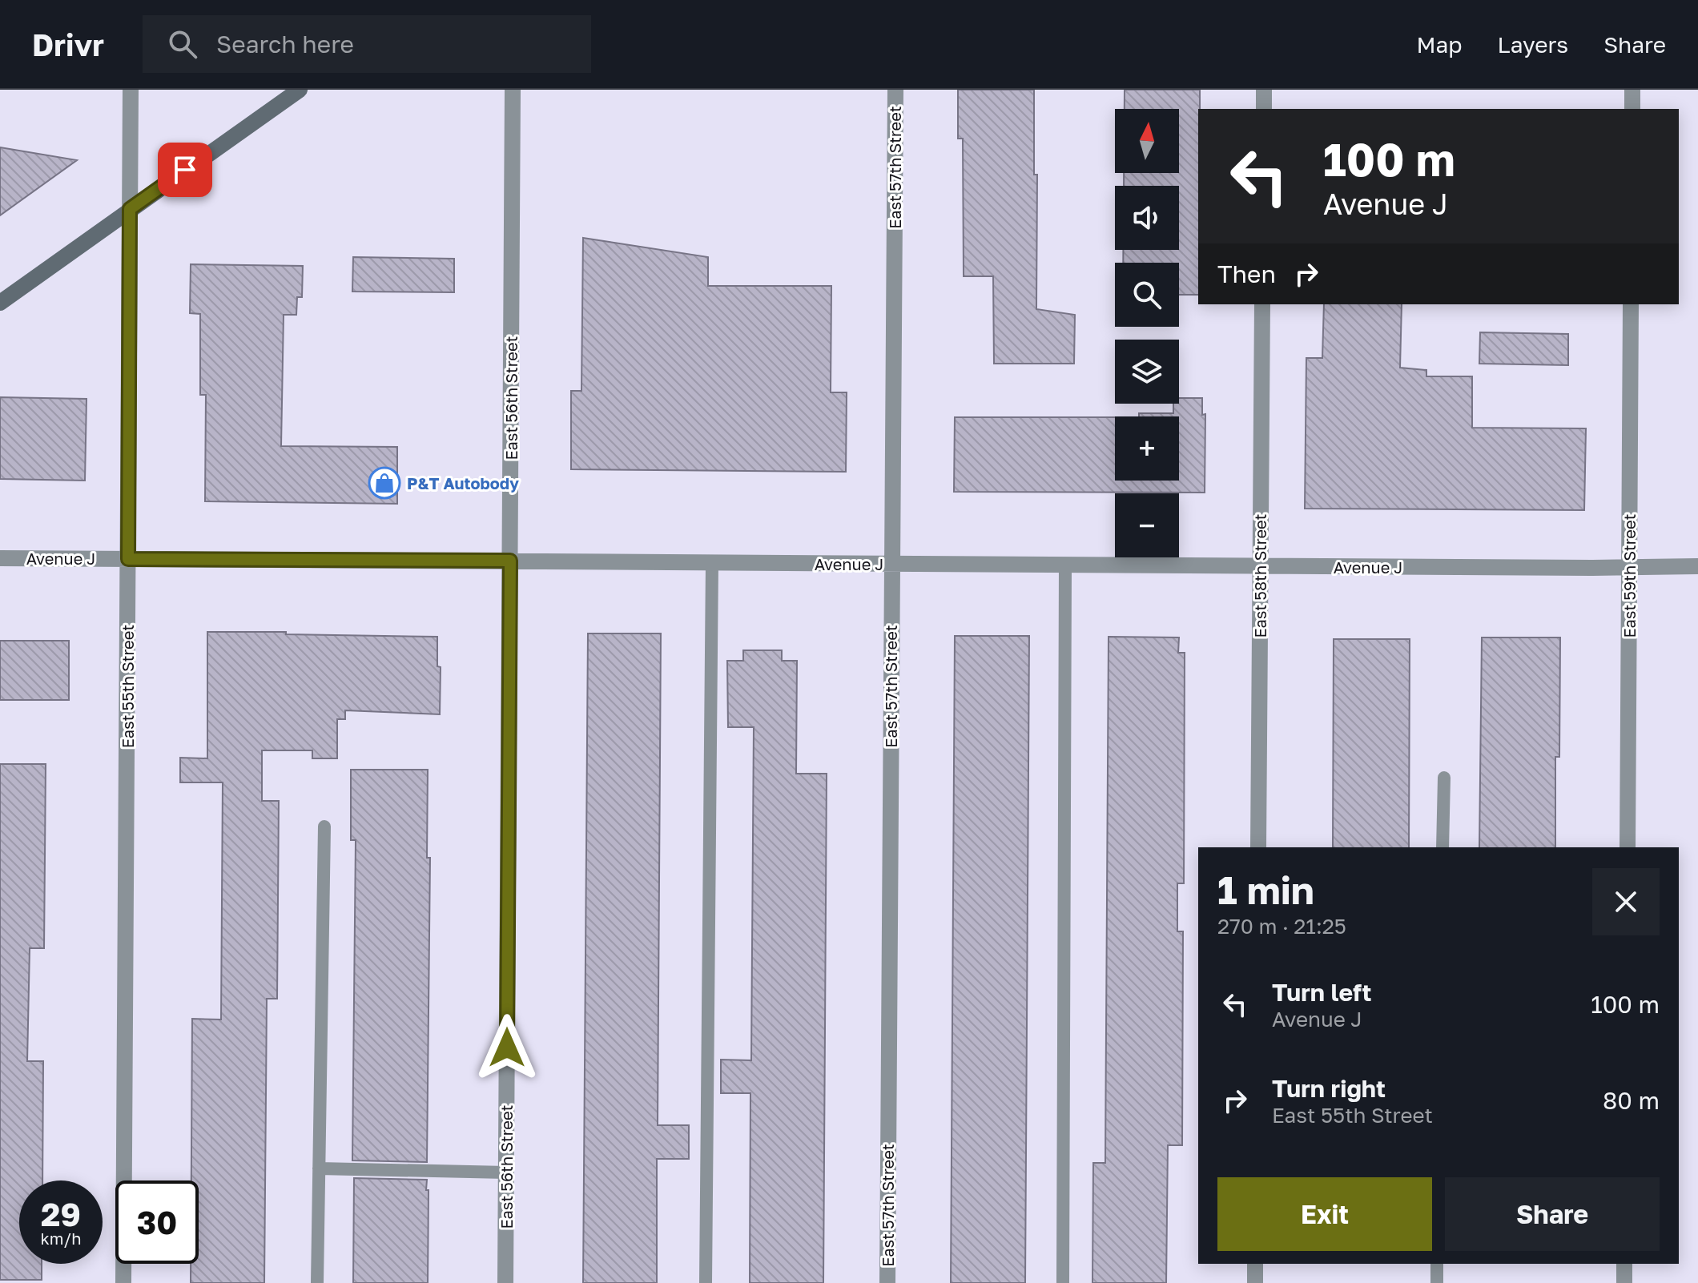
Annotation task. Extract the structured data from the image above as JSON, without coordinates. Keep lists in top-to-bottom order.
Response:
{
  "streets": {
    "street": [
      "East 57th Street",
      "East 56th Street",
      "Avenue J",
      "East 58th Street",
      "East 59th Street",
      "East 55th Street"
    ]
  },
  "crossings": [
    ["East 57th Street", "Avenue J"],
    ["East 56th Street", "Avenue J"],
    ["Avenue J", "East 58th Street"],
    ["Avenue J", "East 59th Street"],
    ["Avenue J", "East 55th Street"]
  ],
  "places": {
    "shop": ["P&T Autobody"]
  },
  "north": "top",
  "page": {
    "header": "Drivr",
    "search": "Search here",
    "nav": ["Map", "Layers", "Share"],
    "map_buttons": ["+", "−"],
    "turn": ["100 m", "Avenue J"],
    "then": "Then",
    "heading": ["1 min", "270 m · 21:25"],
    "list": [
      {
        "name": "Turn left",
        "note": "Avenue J",
        "value": "100 m"
      },
      {
        "name": "Turn right",
        "note": "East 55th Street",
        "value": "80 m"
      }
    ],
    "buttons": ["Exit", "Share"],
    "speed": "29 km/h",
    "limit": "30"
  }
}
